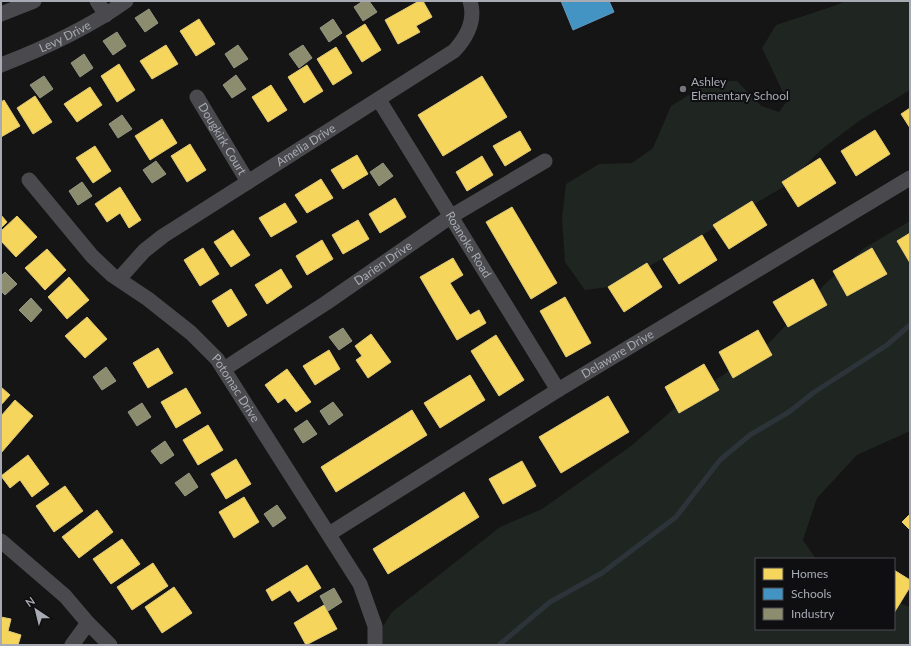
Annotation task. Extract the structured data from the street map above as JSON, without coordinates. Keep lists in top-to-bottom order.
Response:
{
  "streets": {
    "street": [
      "Levy Drive",
      "Dougkirk Court",
      "Amelia Drive",
      "Roanoke Road",
      "Darien Drive",
      "Delaware Drive",
      "Potomac Drive"
    ]
  },
  "crossings": [
    ["Dougkirk Court", "Amelia Drive"],
    ["Amelia Drive", "Roanoke Road"],
    ["Amelia Drive", "Potomac Drive"],
    ["Roanoke Road", "Darien Drive"],
    ["Roanoke Road", "Delaware Drive"],
    ["Darien Drive", "Potomac Drive"],
    ["Delaware Drive", "Potomac Drive"]
  ],
  "places": ["Ashley Elementary School"],
  "legend": ["Homes", "Schools", "Industry"],
  "north": "top left"
}
